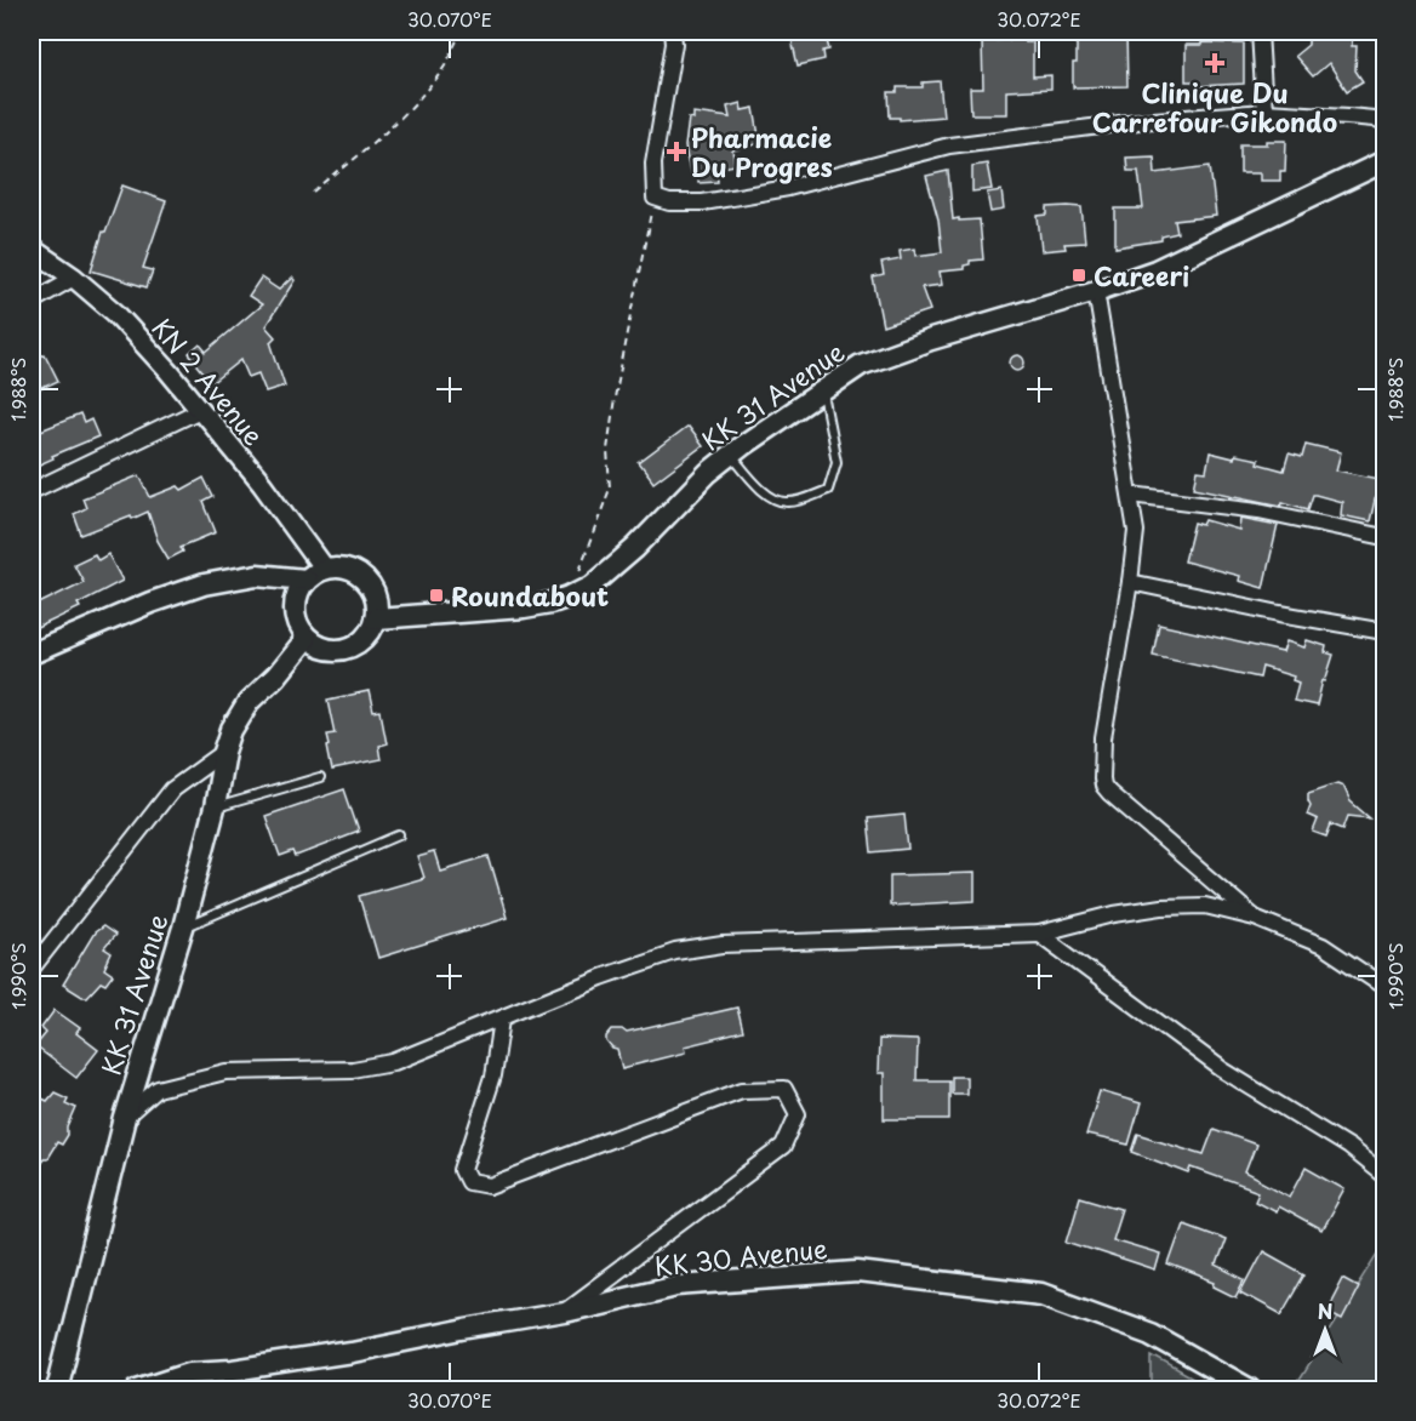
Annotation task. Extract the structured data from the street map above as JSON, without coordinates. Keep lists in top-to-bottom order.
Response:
{
  "streets": {
    "main road": ["KK 31 Avenue", "KK 30 Avenue"],
    "street": ["KN 2 Avenue"]
  },
  "crossings": [
    ["KN 2 Avenue", "KK 31 Avenue"]
  ],
  "places": {
    "health": ["Clinique Du Carrefour Gikondo", "Pharmacie Du Progres"],
    "transit": ["Careeri", "Roundabout"]
  },
  "north": "top",
  "coordinates": [
    "30.070°E",
    "30.072°E",
    "1.988°S",
    "1.990°S"
  ]
}
